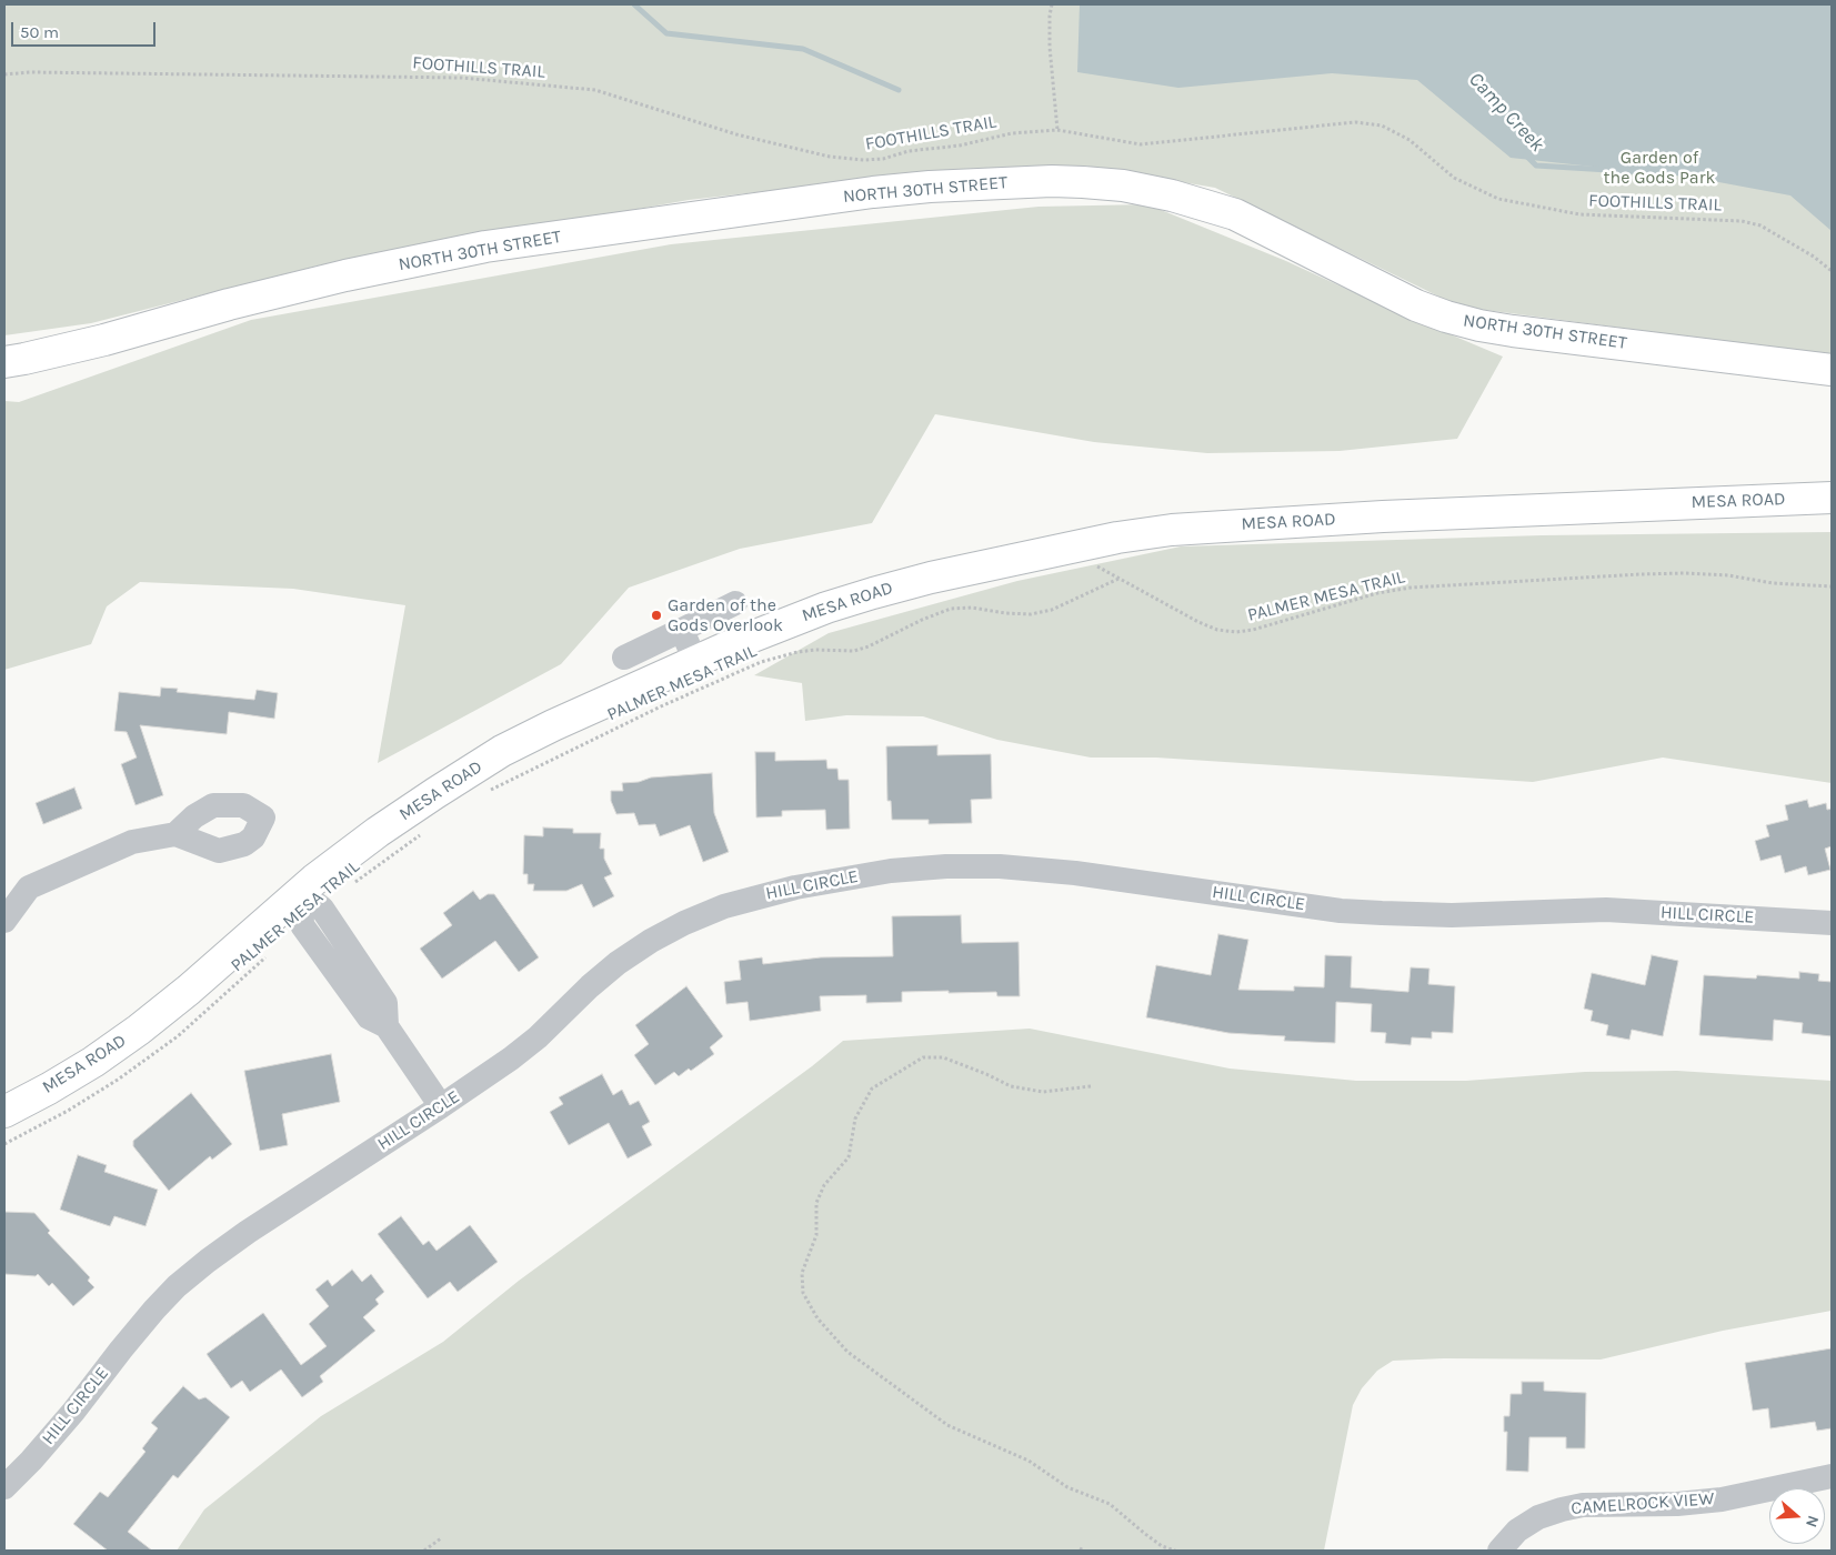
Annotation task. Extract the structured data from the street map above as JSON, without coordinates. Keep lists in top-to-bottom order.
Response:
{
  "streets": {
    "main road": ["NORTH 30TH STREET", "MESA ROAD"],
    "street": ["HILL CIRCLE", "CAMELROCK VIEW"],
    "path": ["FOOTHILLS TRAIL", "PALMER MESA TRAIL"]
  },
  "crossings": [
    ["MESA ROAD", "PALMER MESA TRAIL"]
  ],
  "water": ["Camp Creek"],
  "parks": ["Garden of the Gods Park"],
  "places": ["Garden of the Gods Overlook"],
  "scale_bar": "50 m",
  "north": "right"
}
